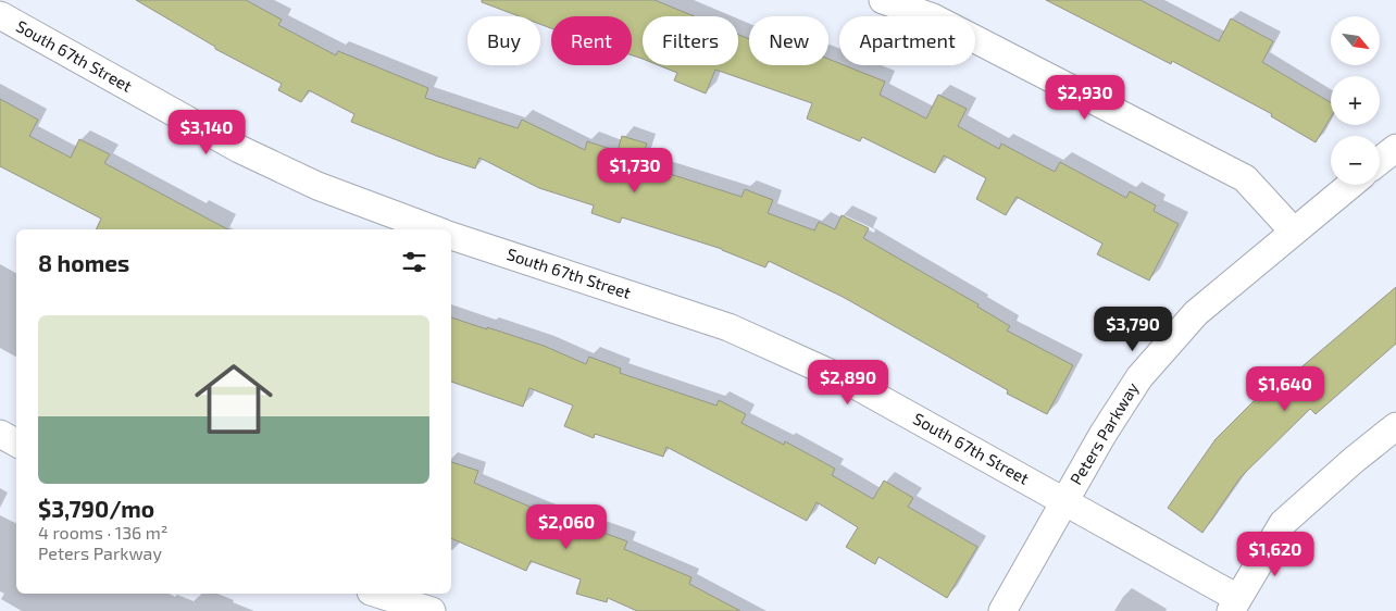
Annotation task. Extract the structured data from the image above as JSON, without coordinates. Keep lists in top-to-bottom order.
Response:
{
  "streets": {
    "street": ["South 67th Street", "Peters Parkway"]
  },
  "crossings": [
    ["South 67th Street", "Peters Parkway"]
  ],
  "north": "bottom right",
  "page": {
    "map_buttons": ["+", "−"],
    "chip": [
      "Buy",
      "Rent",
      "Filters",
      "New",
      "Apartment"
    ],
    "price": [
      "$2,930",
      "$3,140",
      "$1,730",
      "$3,790",
      "$2,890",
      "$1,640",
      "$2,060",
      "$1,620"
    ],
    "heading": "8 homes",
    "list": [
      {
        "name": "$3,790/mo",
        "note": "4 rooms · 136 m² · Peters Parkway"
      }
    ]
  }
}
